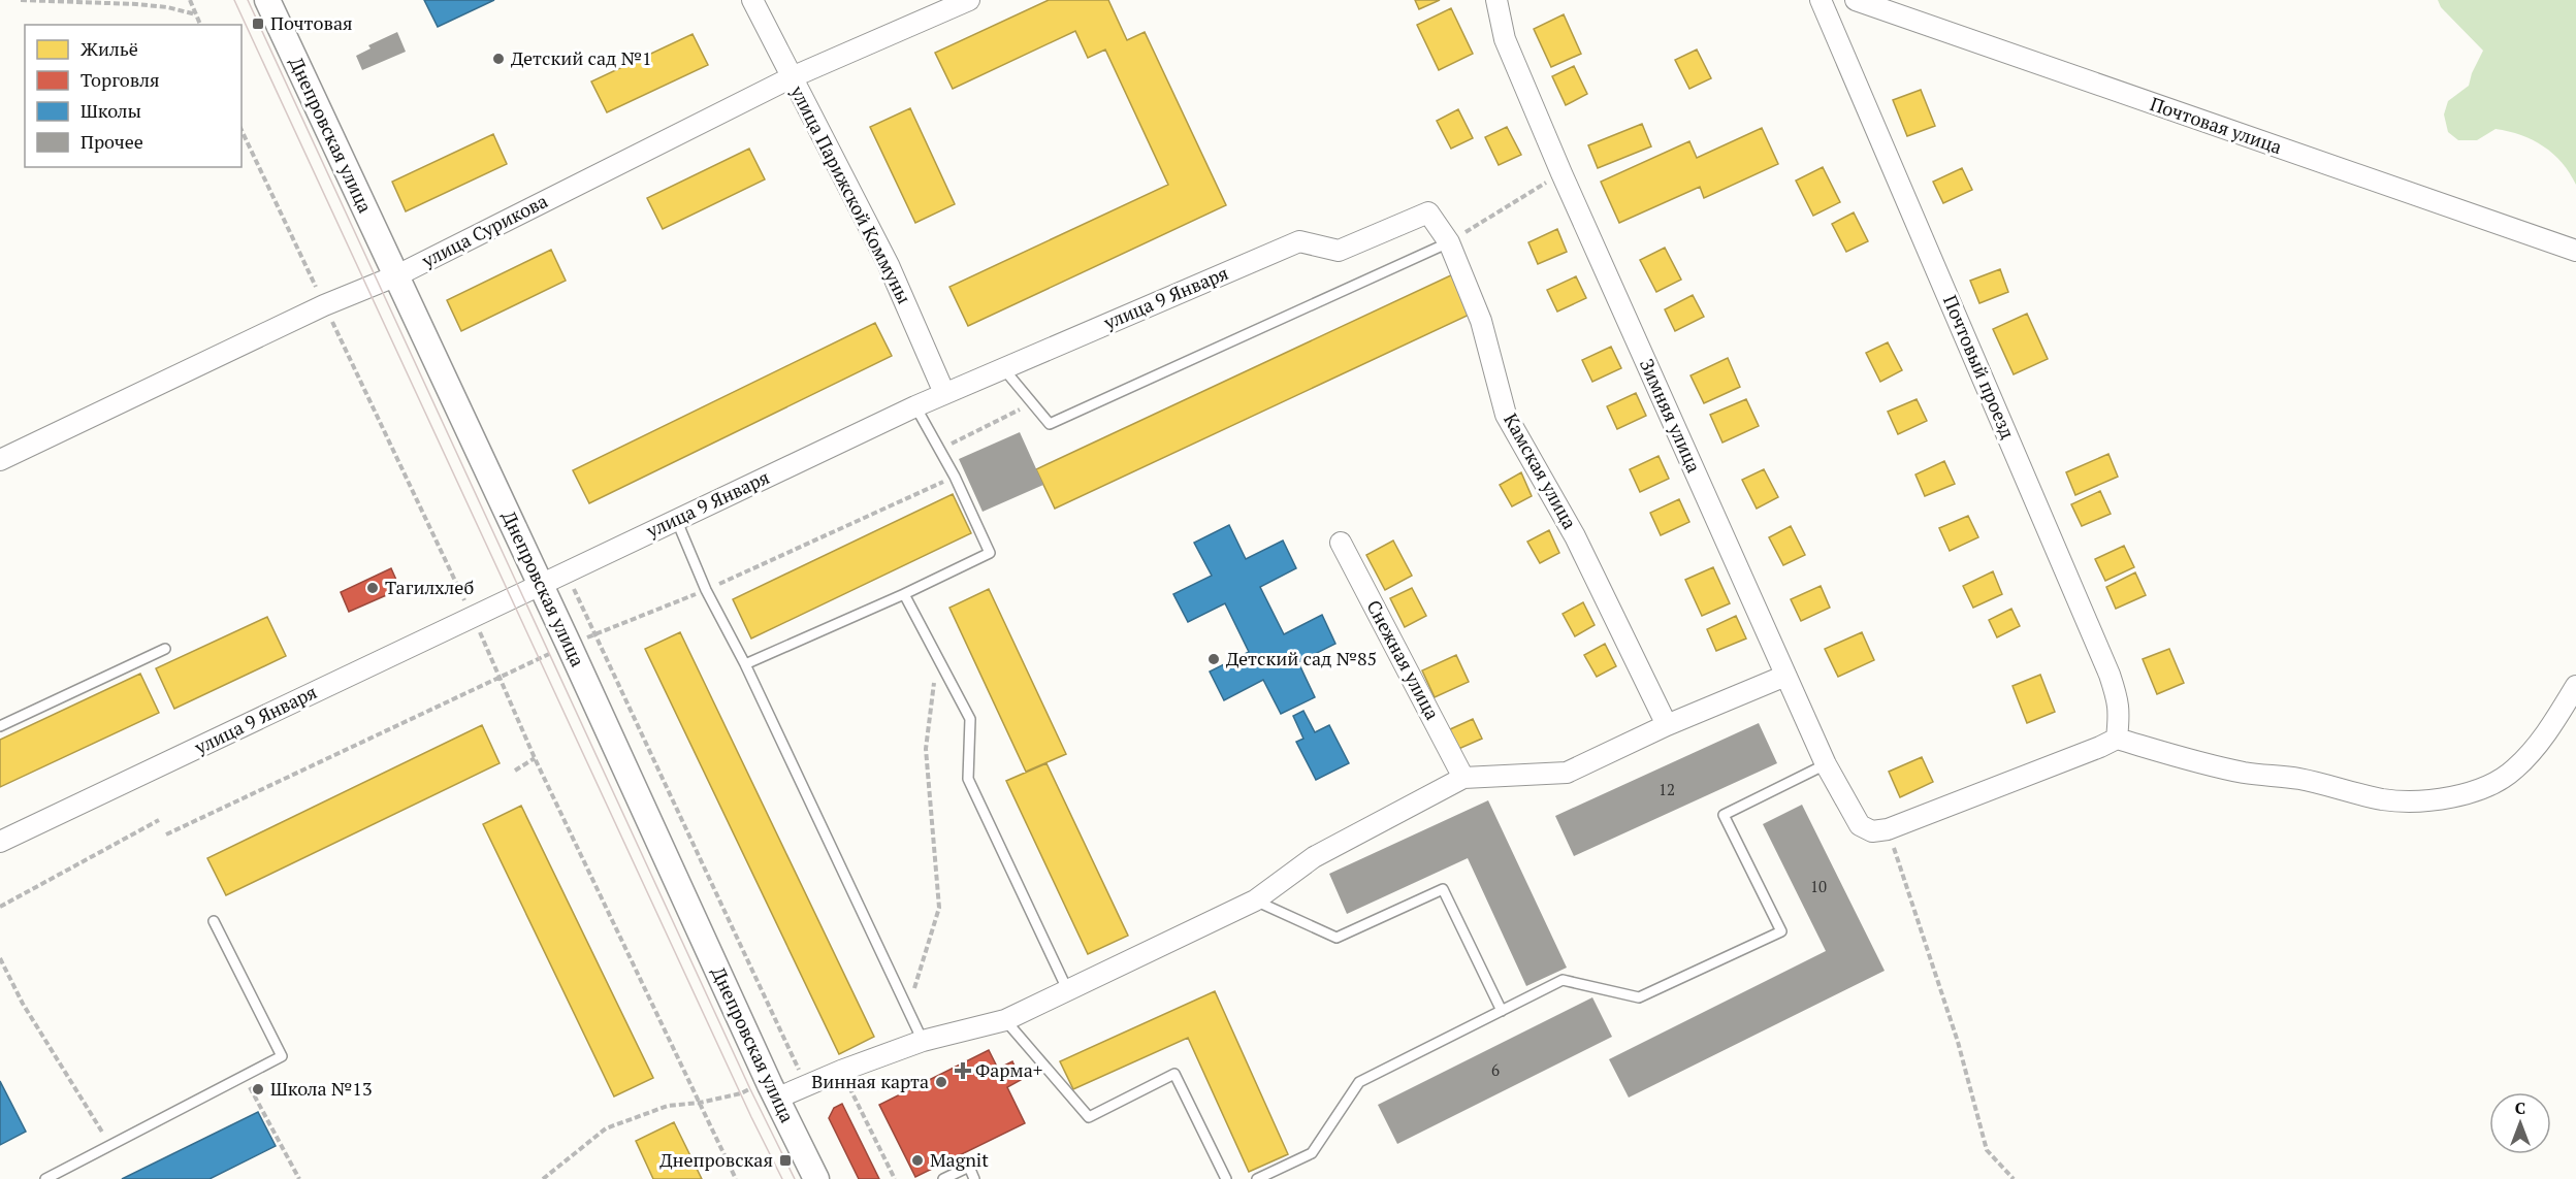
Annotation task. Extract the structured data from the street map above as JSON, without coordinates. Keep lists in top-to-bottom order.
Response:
{
  "streets": {
    "street": [
      "Почтовая улица",
      "Днепровская улица",
      "улица Парижской Коммуны",
      "улица Сурикова",
      "улица 9 Января",
      "Почтовый проезд",
      "Зимняя улица",
      "Камская улица",
      "Снежная улица"
    ]
  },
  "crossings": [
    ["Днепровская улица", "улица Сурикова"],
    ["Днепровская улица", "улица 9 Января"],
    ["улица Парижской Коммуны", "улица Сурикова"],
    ["улица Парижской Коммуны", "улица 9 Января"],
    ["улица 9 Января", "Камская улица"]
  ],
  "places": {
    "transit": ["Почтовая", "Днепровская"],
    "other": [
      "Детский сад №1",
      "Тагилхлеб",
      "Детский сад №85",
      "Винная карта",
      "Школа №13",
      "Magnit"
    ],
    "health": ["Фарма+"]
  },
  "house_numbers": ["12", "10", "6"],
  "legend": [
    "Жильё",
    "Торговля",
    "Школы",
    "Прочее"
  ],
  "north": "top"
}
